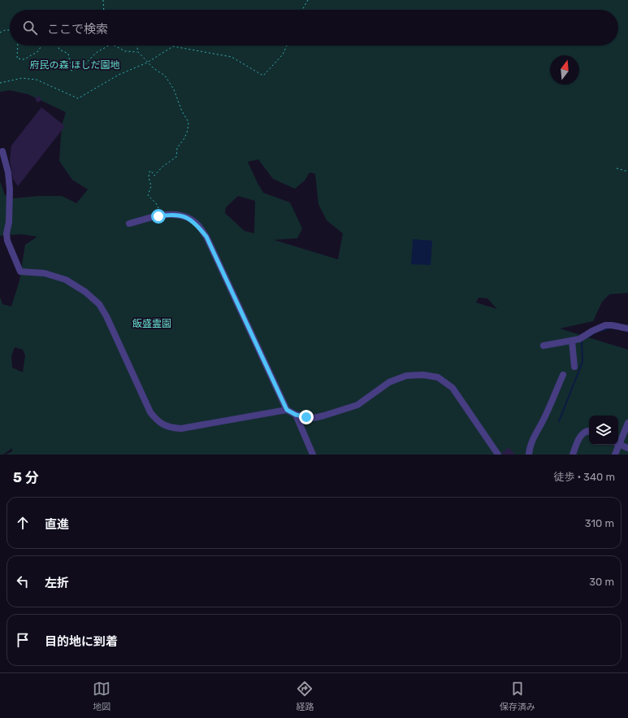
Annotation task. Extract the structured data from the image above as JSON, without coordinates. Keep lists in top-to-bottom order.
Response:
{
  "parks": ["府民の森 ほしだ園地", "飯盛霊園"],
  "north": "top",
  "page": {
    "search": "ここで検索",
    "heading": ["5 分", "徒歩 · 340 m"],
    "list": [
      ["直進", "310 m"],
      ["左折", "30 m"],
      "目的地に到着"
    ],
    "nav": ["地図", "経路", "保存済み"]
  }
}
